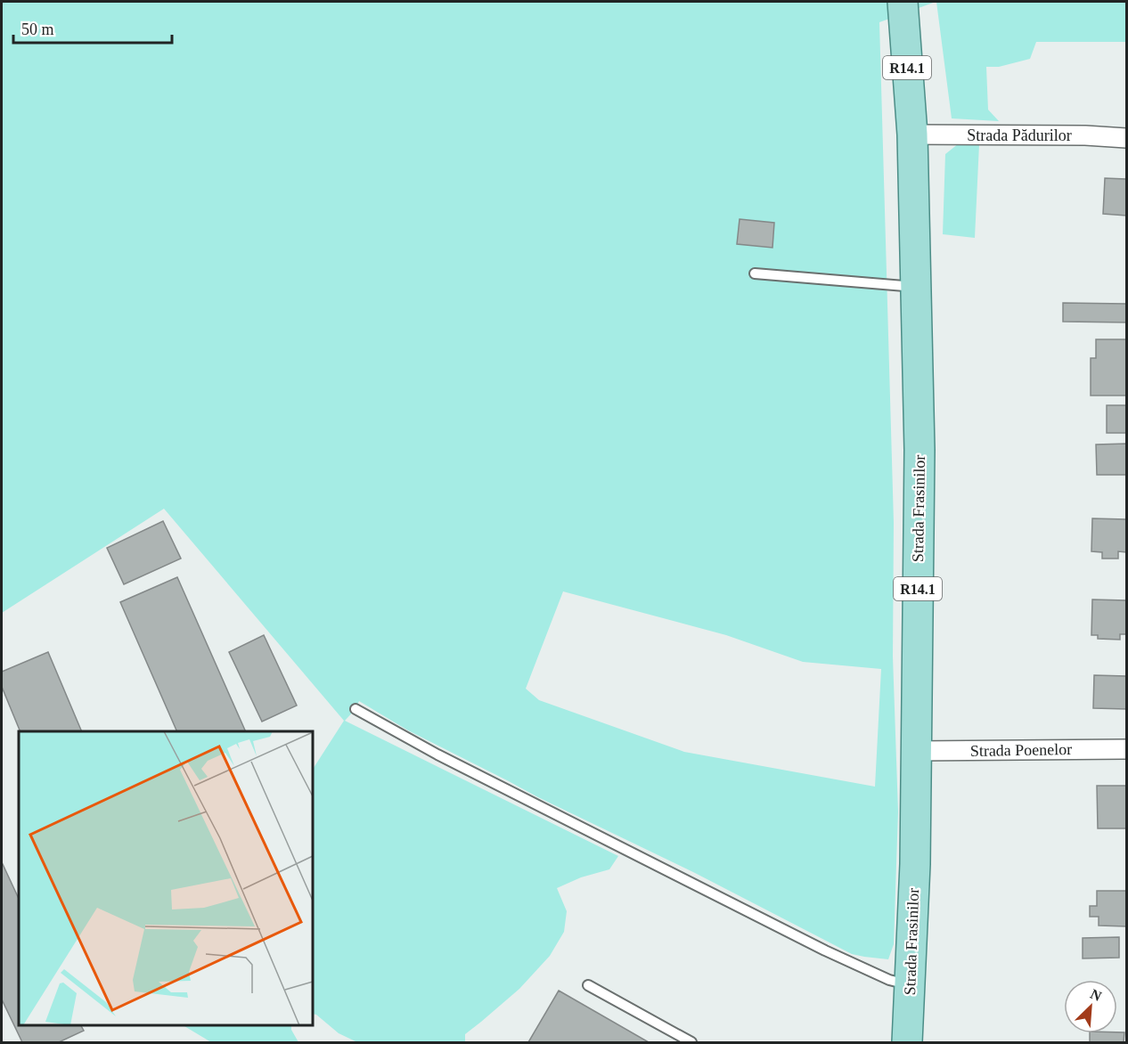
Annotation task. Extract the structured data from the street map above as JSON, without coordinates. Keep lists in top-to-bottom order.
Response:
{
  "streets": {
    "main road": ["R14.1", "Strada Frasinilor"],
    "street": ["Strada Pădurilor", "Strada Poenelor"]
  },
  "crossings": [
    ["R14.1", "Strada Pădurilor"],
    ["R14.1", "Strada Frasinilor"],
    ["Strada Pădurilor", "Strada Frasinilor"],
    ["Strada Frasinilor", "Strada Poenelor"]
  ],
  "scale_bar": "50 m",
  "north": "top right"
}
